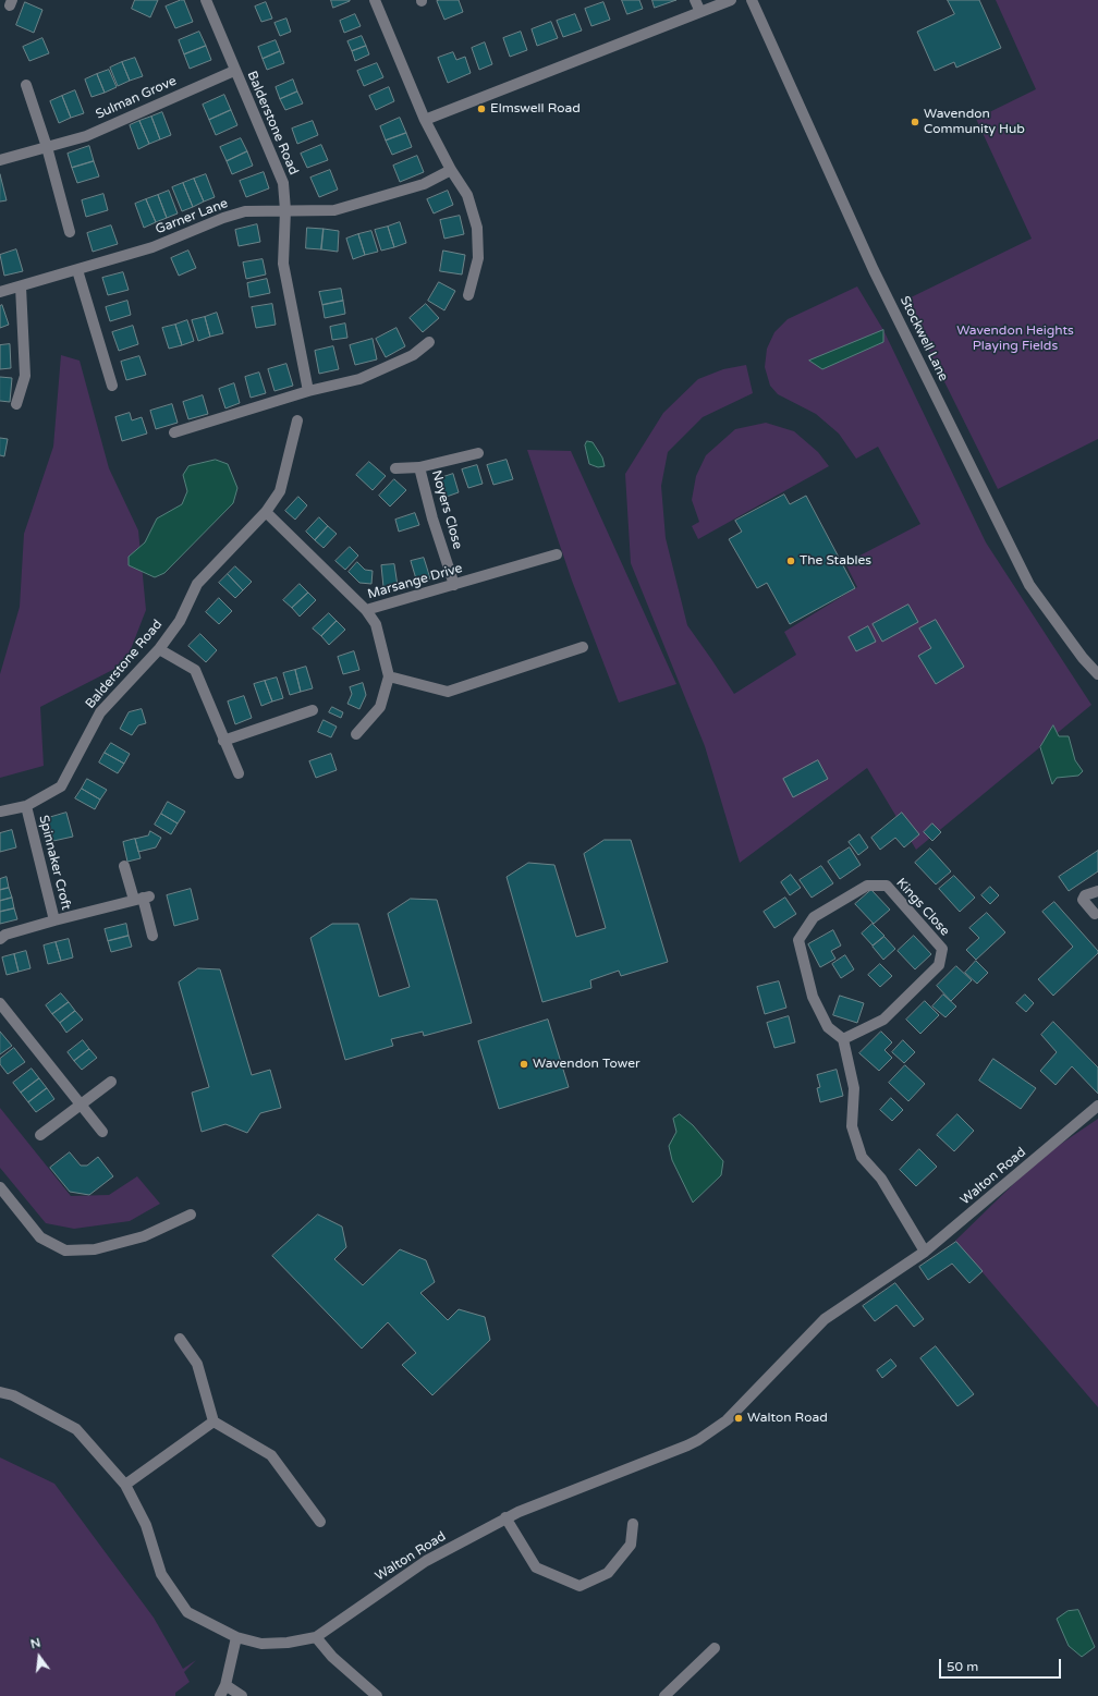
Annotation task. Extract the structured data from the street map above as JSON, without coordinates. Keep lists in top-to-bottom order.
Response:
{
  "streets": {
    "street": [
      "Sulman Grove",
      "Balderstone Road",
      "Garner Lane",
      "Stockwell Lane",
      "Noyers Close",
      "Marsange Drive",
      "Spinnaker Croft",
      "Kings Close",
      "Walton Road"
    ]
  },
  "crossings": [
    ["Sulman Grove", "Balderstone Road"],
    ["Balderstone Road", "Garner Lane"],
    ["Balderstone Road", "Marsange Drive"],
    ["Balderstone Road", "Spinnaker Croft"],
    ["Noyers Close", "Marsange Drive"]
  ],
  "parks": ["Wavendon Heights Playing Fields"],
  "places": [
    "Elmswell Road",
    "Wavendon Community Hub",
    "The Stables",
    "Wavendon Tower",
    "Walton Road"
  ],
  "scale_bar": "50 m",
  "north": "top"
}
